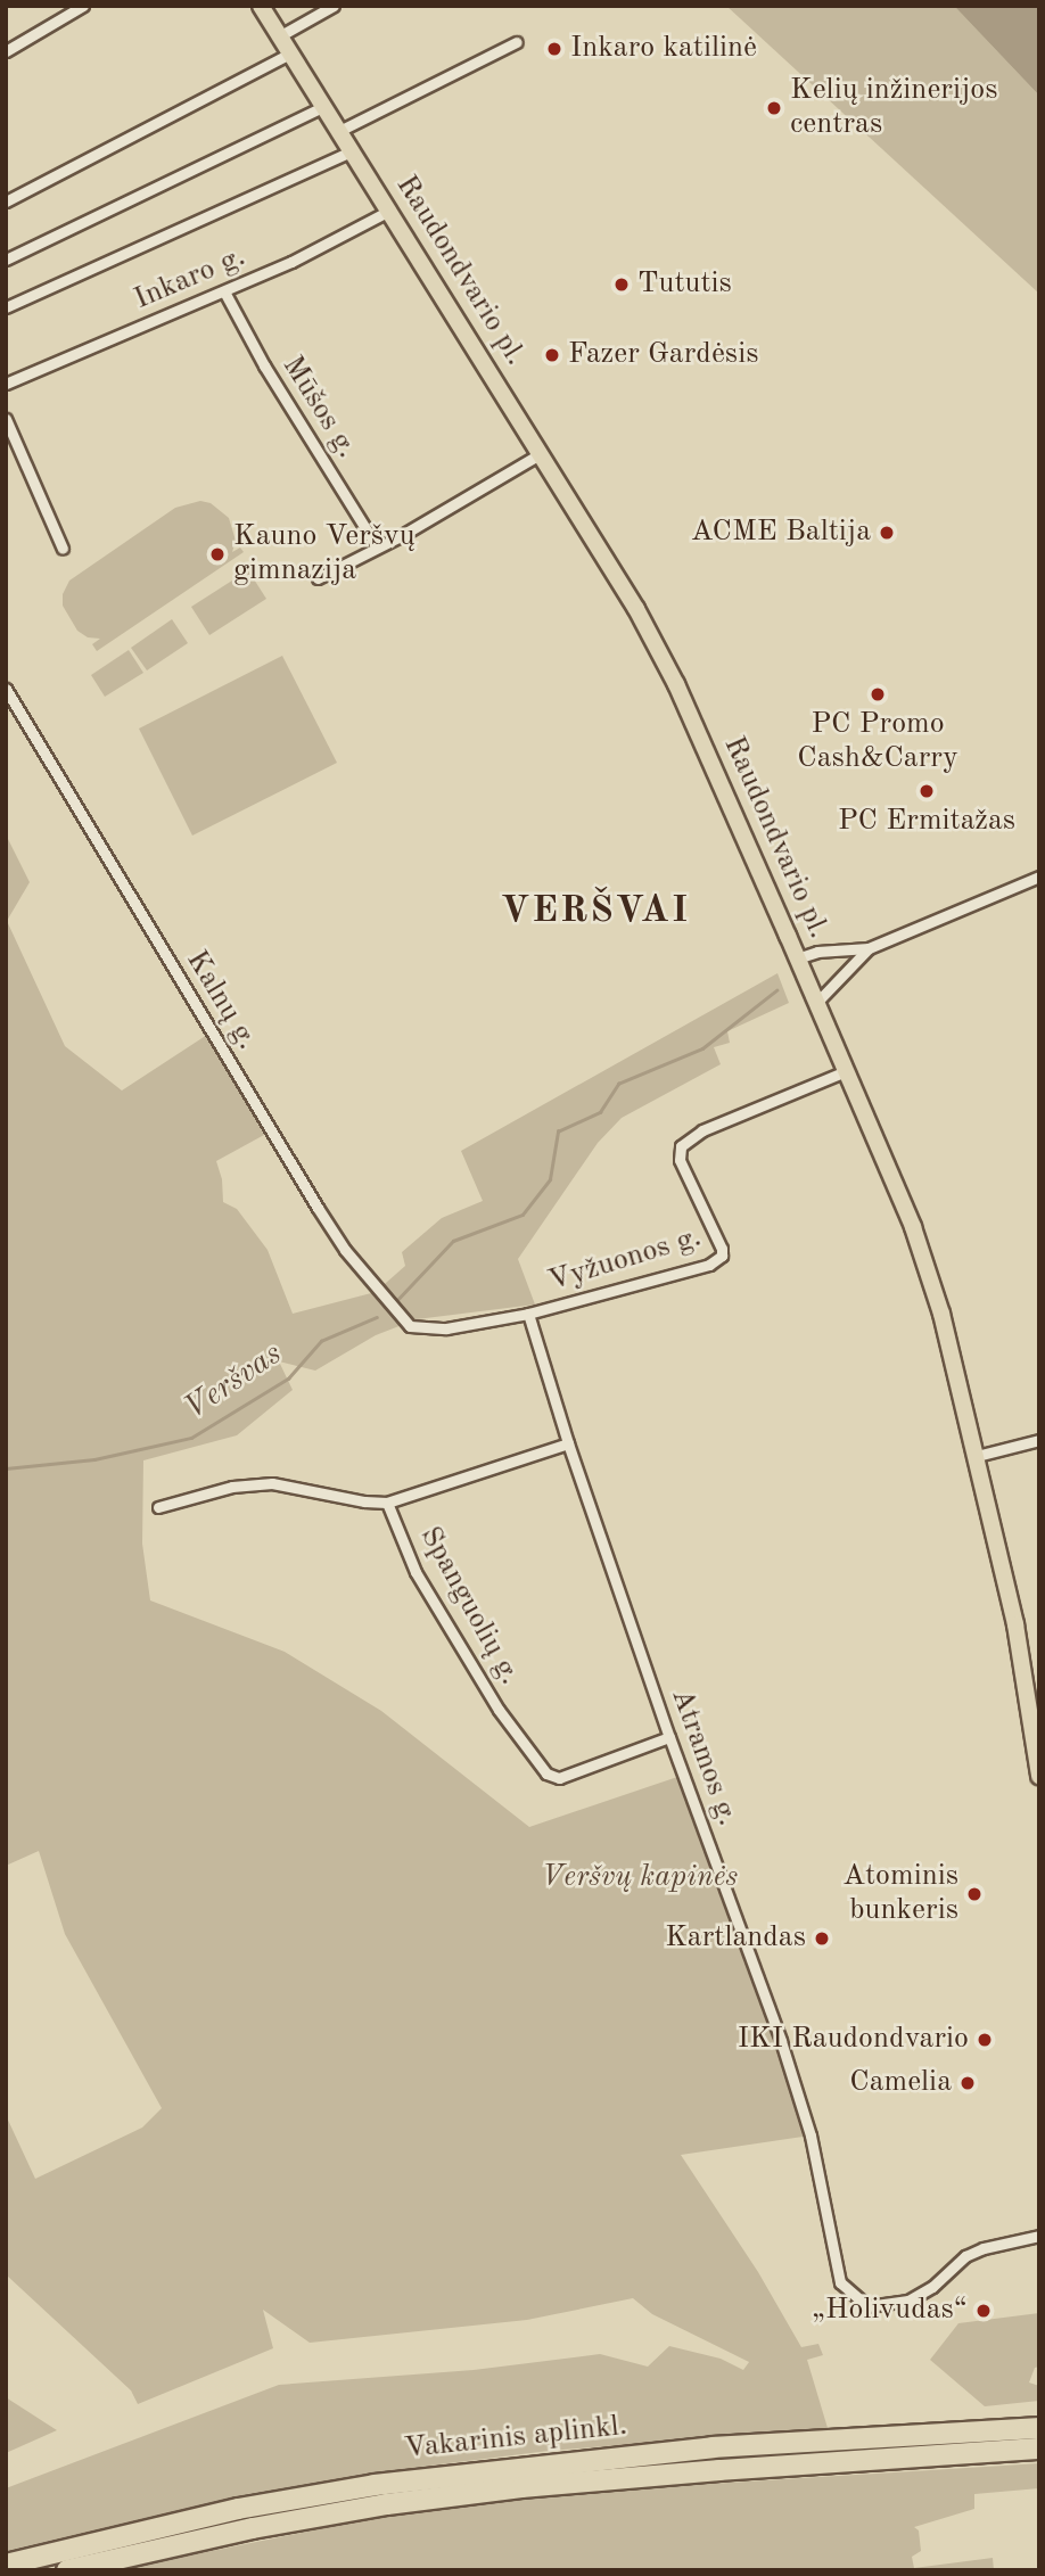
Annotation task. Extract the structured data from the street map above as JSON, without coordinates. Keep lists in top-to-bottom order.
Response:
{
  "streets": {
    "highway": ["Vakarinis aplinkl."],
    "main road": ["Raudondvario pl."],
    "street": [
      "Inkaro g.",
      "Mūšos g.",
      "Kalnų g.",
      "Vyžuonos g.",
      "Spanguolių g.",
      "Atramos g."
    ]
  },
  "crossings": [
    ["Raudondvario pl.", "Inkaro g."],
    ["Raudondvario pl.", "Vyžuonos g."],
    ["Inkaro g.", "Mūšos g."],
    ["Kalnų g.", "Vyžuonos g."],
    ["Kalnų g.", "Atramos g."],
    ["Vyžuonos g.", "Atramos g."],
    ["Spanguolių g.", "Atramos g."]
  ],
  "districts": ["VERŠVAI"],
  "water": ["Veršvas"],
  "parks": ["Veršvų kapinės"],
  "places": [
    "Inkaro katilinė",
    "Kelių inžinerijos centras",
    "Tututis",
    "Fazer Gardėsis",
    "ACME Baltija",
    "Kauno Veršvų gimnazija",
    "PC Promo Cash&Carry",
    "PC Ermitažas",
    "Atominis bunkeris",
    "Kartlandas",
    "IKI Raudondvario",
    "Camelia",
    "„Holivudas“"
  ]
}
